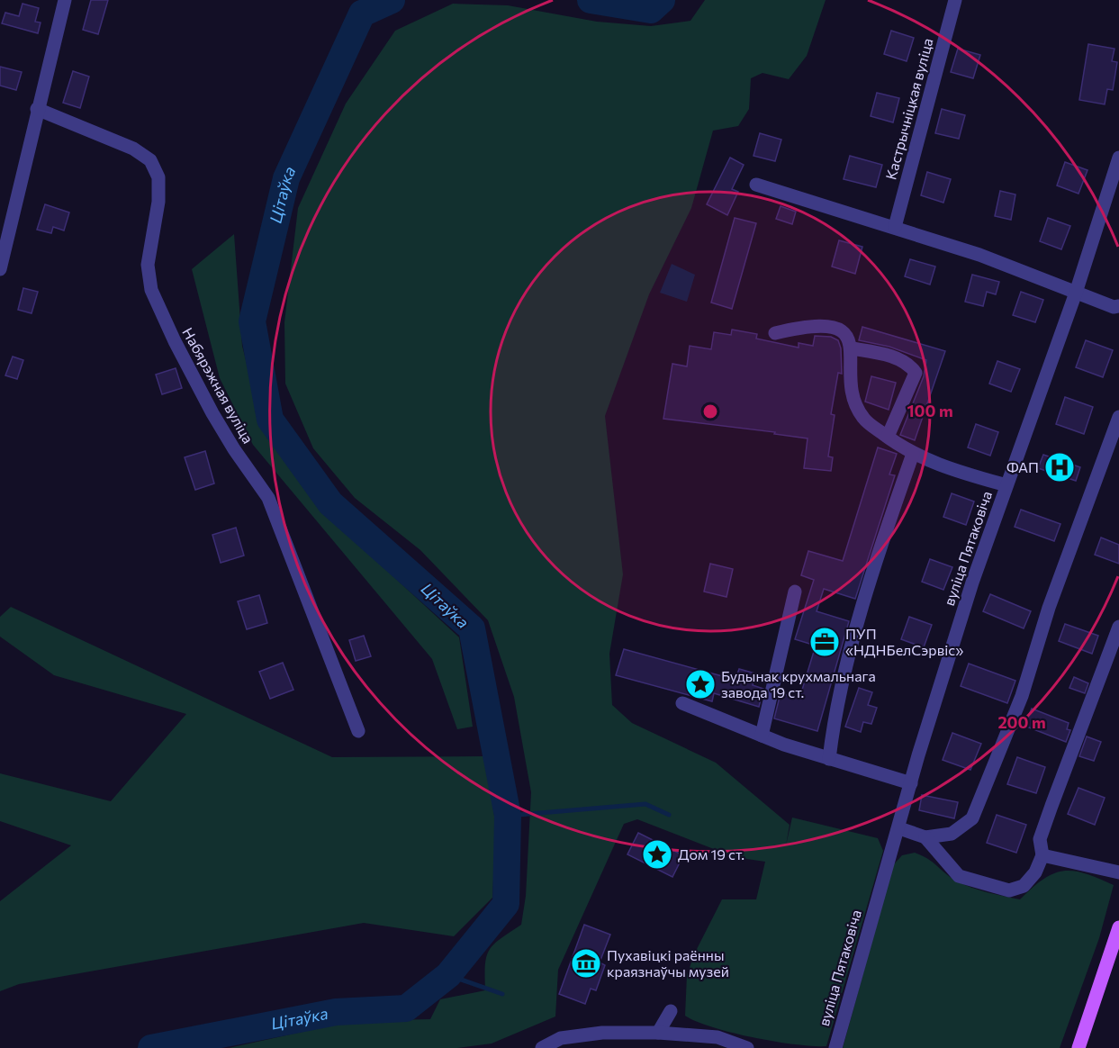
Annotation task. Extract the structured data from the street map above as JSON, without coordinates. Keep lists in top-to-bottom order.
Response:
{
  "streets": {
    "street": ["Кастрычніцкая вуліца", "Набярэжная вуліца", "вуліца Пятаковіча"]
  },
  "water": ["Цітаўка"],
  "places": {
    "hospital": ["ФАП"],
    "office": ["ПУП «НДНБелСэрвіс»"],
    "place": ["Будынак крухмальнага завода 19 ст.", "Дом 19 ст."],
    "museum": ["Пухавіцкі раённы краязнаўчы музей"]
  },
  "rings": ["100 m", "200 m"]
}
